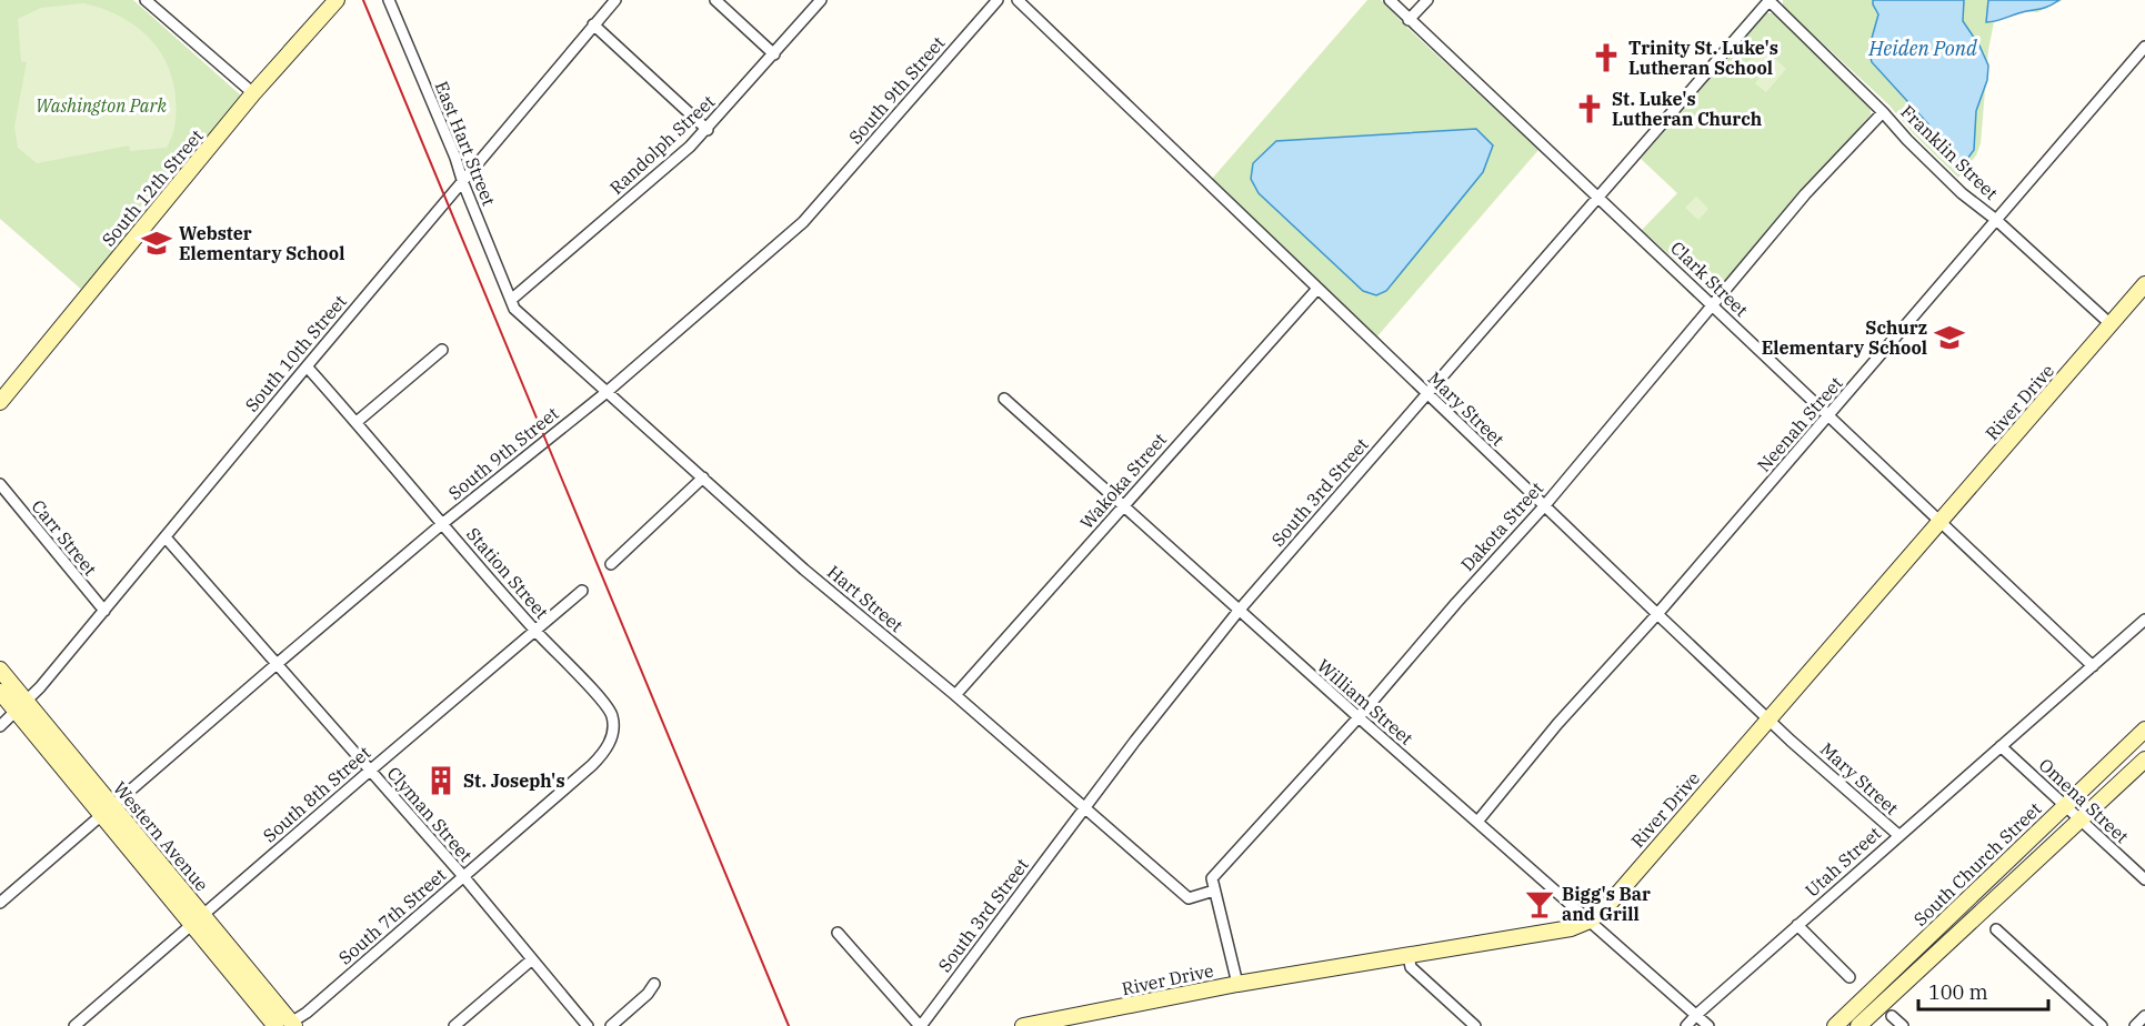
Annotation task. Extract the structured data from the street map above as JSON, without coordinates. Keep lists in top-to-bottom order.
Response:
{
  "streets": {
    "street": [
      "South 9th Street",
      "East Hart Street",
      "Randolph Street",
      "Franklin Street",
      "South 12th Street",
      "Clark Street",
      "South 10th Street",
      "River Drive",
      "Mary Street",
      "Neenah Street",
      "Wakoka Street",
      "South 3rd Street",
      "Dakota Street",
      "Carr Street",
      "Station Street",
      "Hart Street",
      "William Street",
      "South 8th Street",
      "Omena Street",
      "Clyman Street",
      "Western Avenue",
      "Utah Street",
      "South Church Street",
      "South 7th Street"
    ]
  },
  "crossings": [
    ["South 9th Street", "Station Street"],
    ["South 9th Street", "Hart Street"],
    ["South 9th Street", "Clyman Street"],
    ["South 9th Street", "Western Avenue"],
    ["East Hart Street", "Randolph Street"],
    ["East Hart Street", "South 10th Street"],
    ["East Hart Street", "Hart Street"],
    ["Randolph Street", "Hart Street"],
    ["Franklin Street", "River Drive"],
    ["Franklin Street", "Neenah Street"],
    ["Franklin Street", "South 3rd Street"],
    ["Franklin Street", "Dakota Street"],
    ["Clark Street", "River Drive"],
    ["Clark Street", "Neenah Street"],
    ["Clark Street", "South 3rd Street"],
    ["Clark Street", "Dakota Street"],
    ["Clark Street", "Utah Street"],
    ["South 10th Street", "Carr Street"],
    ["South 10th Street", "Station Street"],
    ["South 10th Street", "Clyman Street"],
    ["South 10th Street", "Western Avenue"],
    ["River Drive", "Mary Street"],
    ["River Drive", "William Street"],
    ["Mary Street", "Neenah Street"],
    ["Mary Street", "Wakoka Street"],
    ["Mary Street", "South 3rd Street"],
    ["Mary Street", "Dakota Street"],
    ["Mary Street", "Utah Street"],
    ["Neenah Street", "William Street"],
    ["Wakoka Street", "Hart Street"],
    ["Wakoka Street", "William Street"],
    ["South 3rd Street", "Hart Street"],
    ["South 3rd Street", "William Street"],
    ["Dakota Street", "Hart Street"],
    ["Dakota Street", "William Street"],
    ["Station Street", "South 8th Street"],
    ["Station Street", "South 7th Street"],
    ["William Street", "Utah Street"],
    ["South 8th Street", "Clyman Street"],
    ["South 8th Street", "Western Avenue"],
    ["Omena Street", "Utah Street"],
    ["Omena Street", "South Church Street"],
    ["Clyman Street", "South 7th Street"],
    ["Western Avenue", "South 7th Street"]
  ],
  "water": ["Heiden Pond"],
  "parks": ["Washington Park"],
  "places": {
    "church": ["Trinity St. Luke's Lutheran School", "St. Luke's Lutheran Church"],
    "school or university": ["Webster Elementary School", "Schurz Elementary School"],
    "building": ["St. Joseph's"],
    "bar": ["Bigg's Bar and Grill"]
  },
  "scale_bar": "100 m"
}
